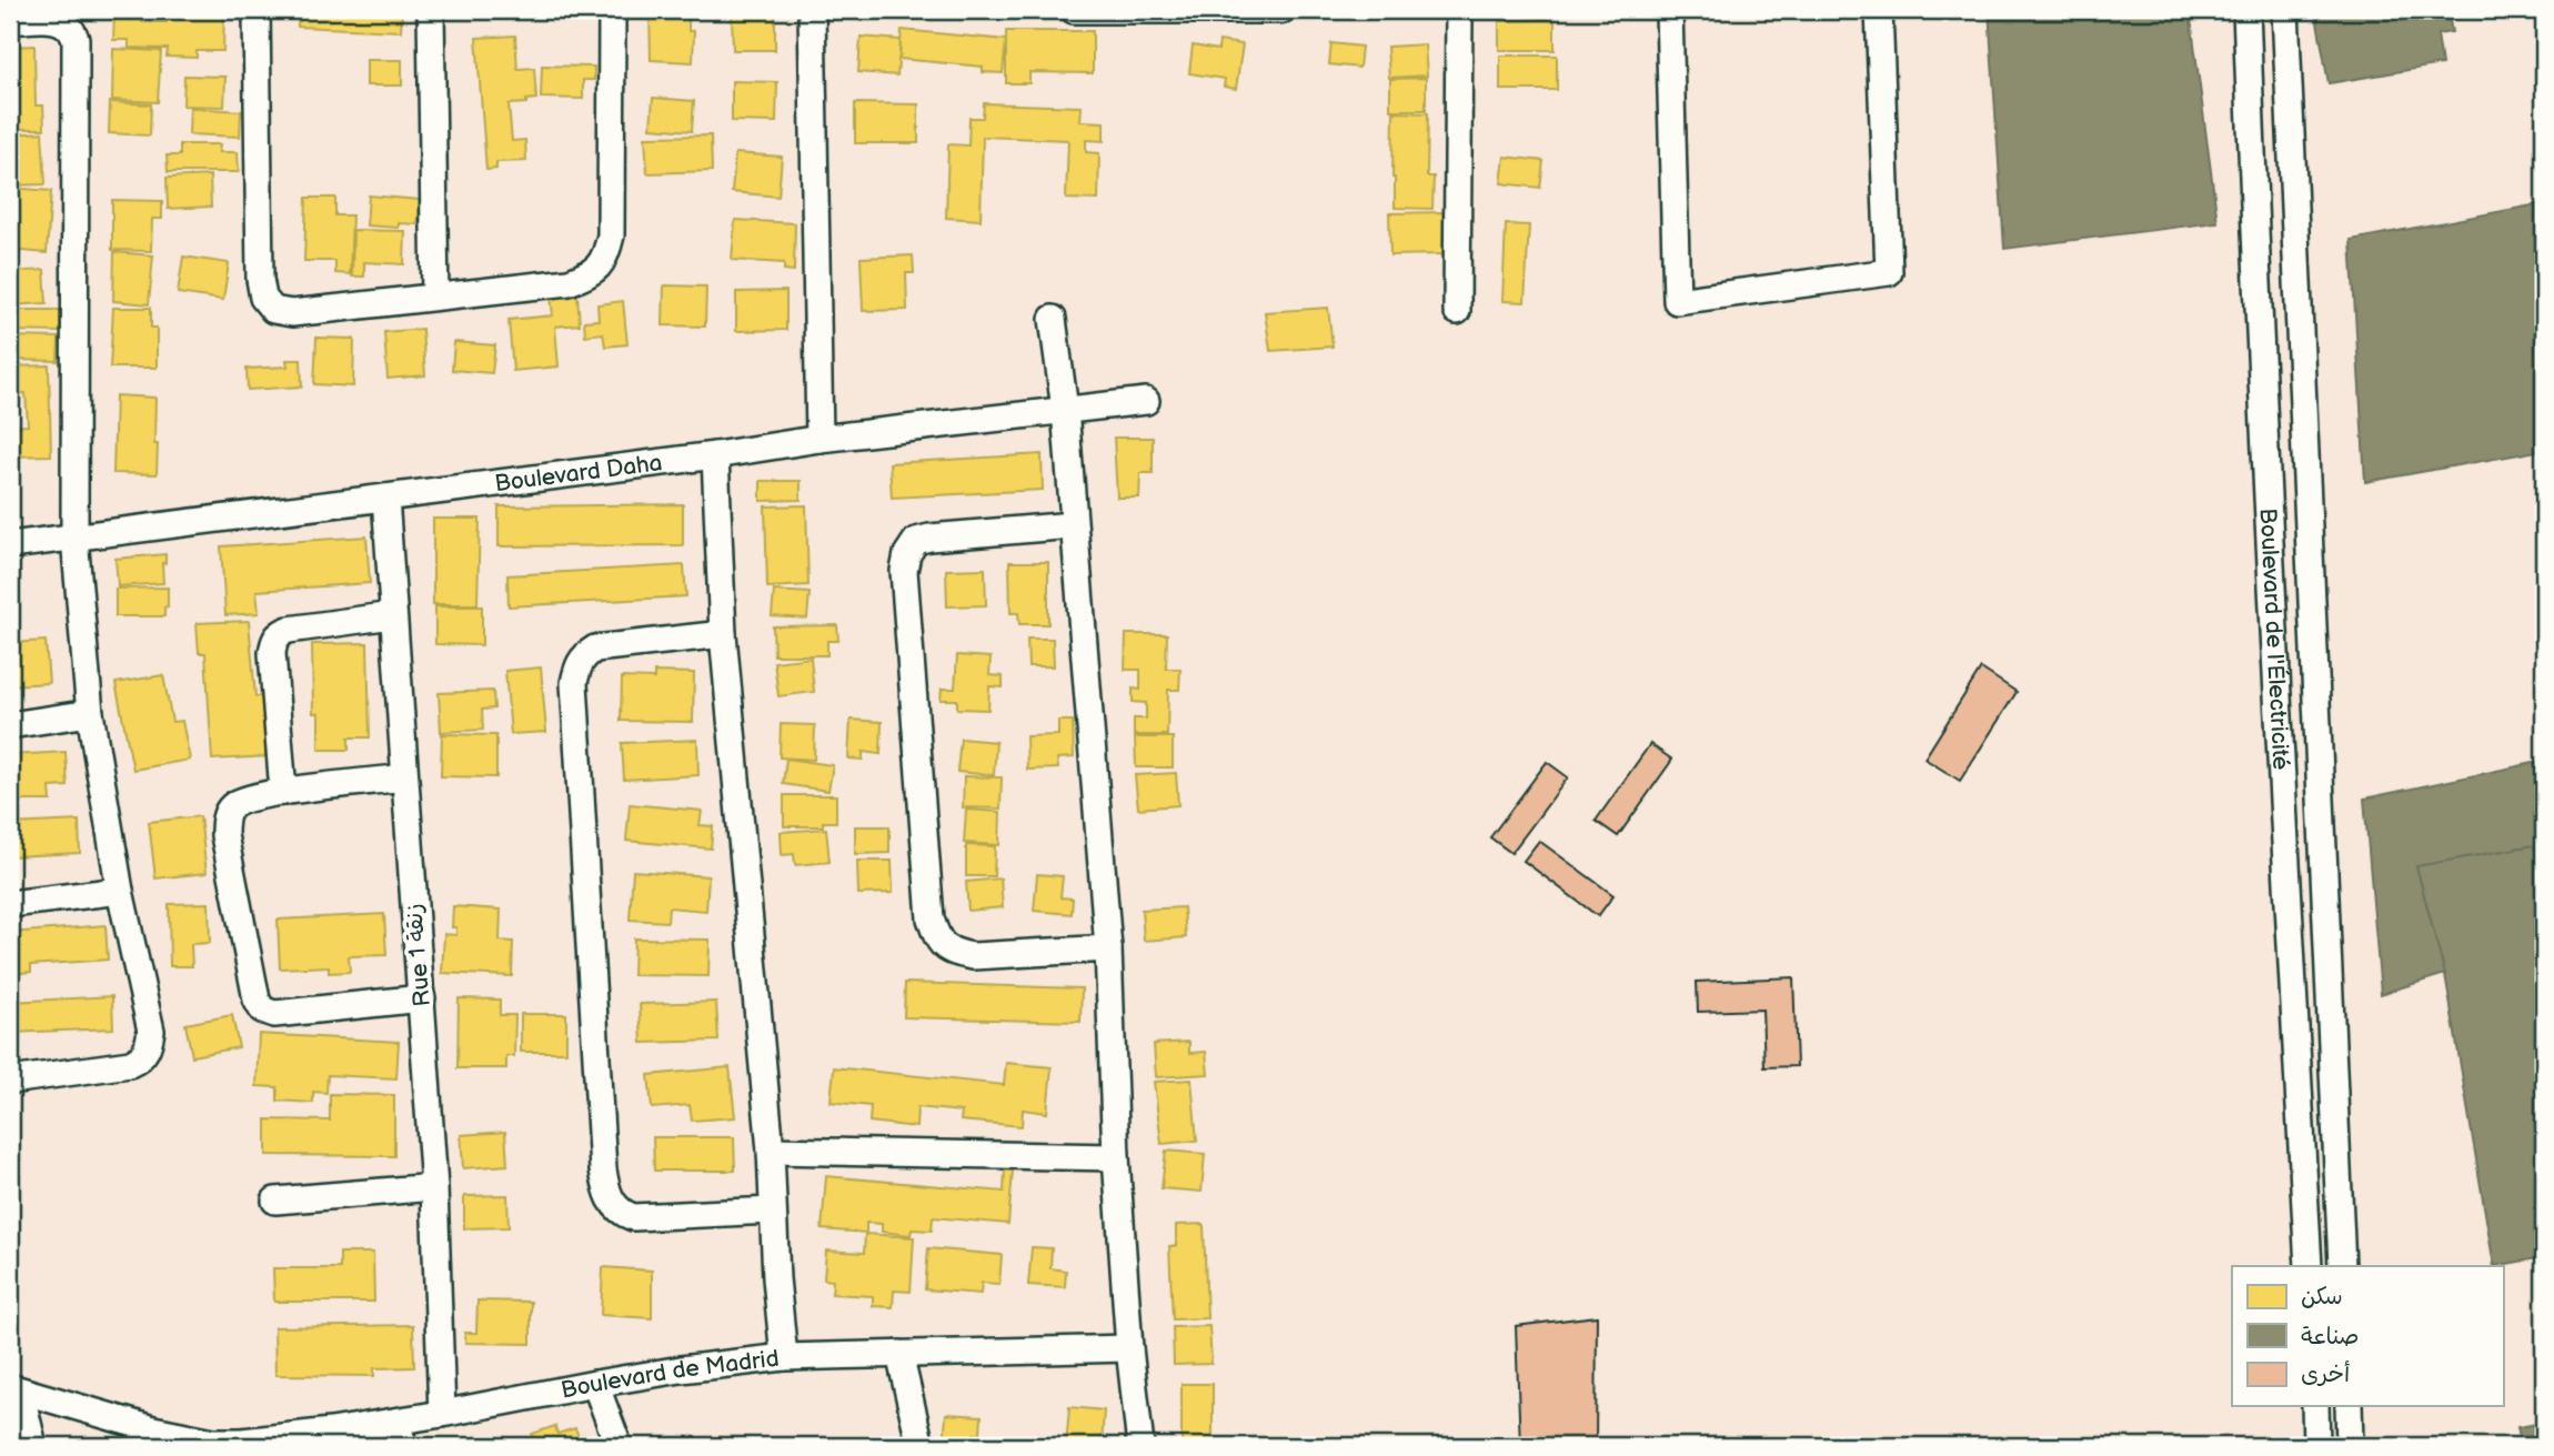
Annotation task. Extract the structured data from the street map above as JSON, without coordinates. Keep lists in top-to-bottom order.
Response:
{
  "streets": {
    "street": [
      "Boulevard Daha",
      "Boulevard de l'Électricité",
      "Rue 1 زنقة",
      "Boulevard de Madrid"
    ]
  },
  "crossings": [
    ["Boulevard Daha", "Rue 1 زنقة"],
    ["Rue 1 زنقة", "Boulevard de Madrid"]
  ],
  "legend": ["سكن", "صناعة", "أخرى"]
}
